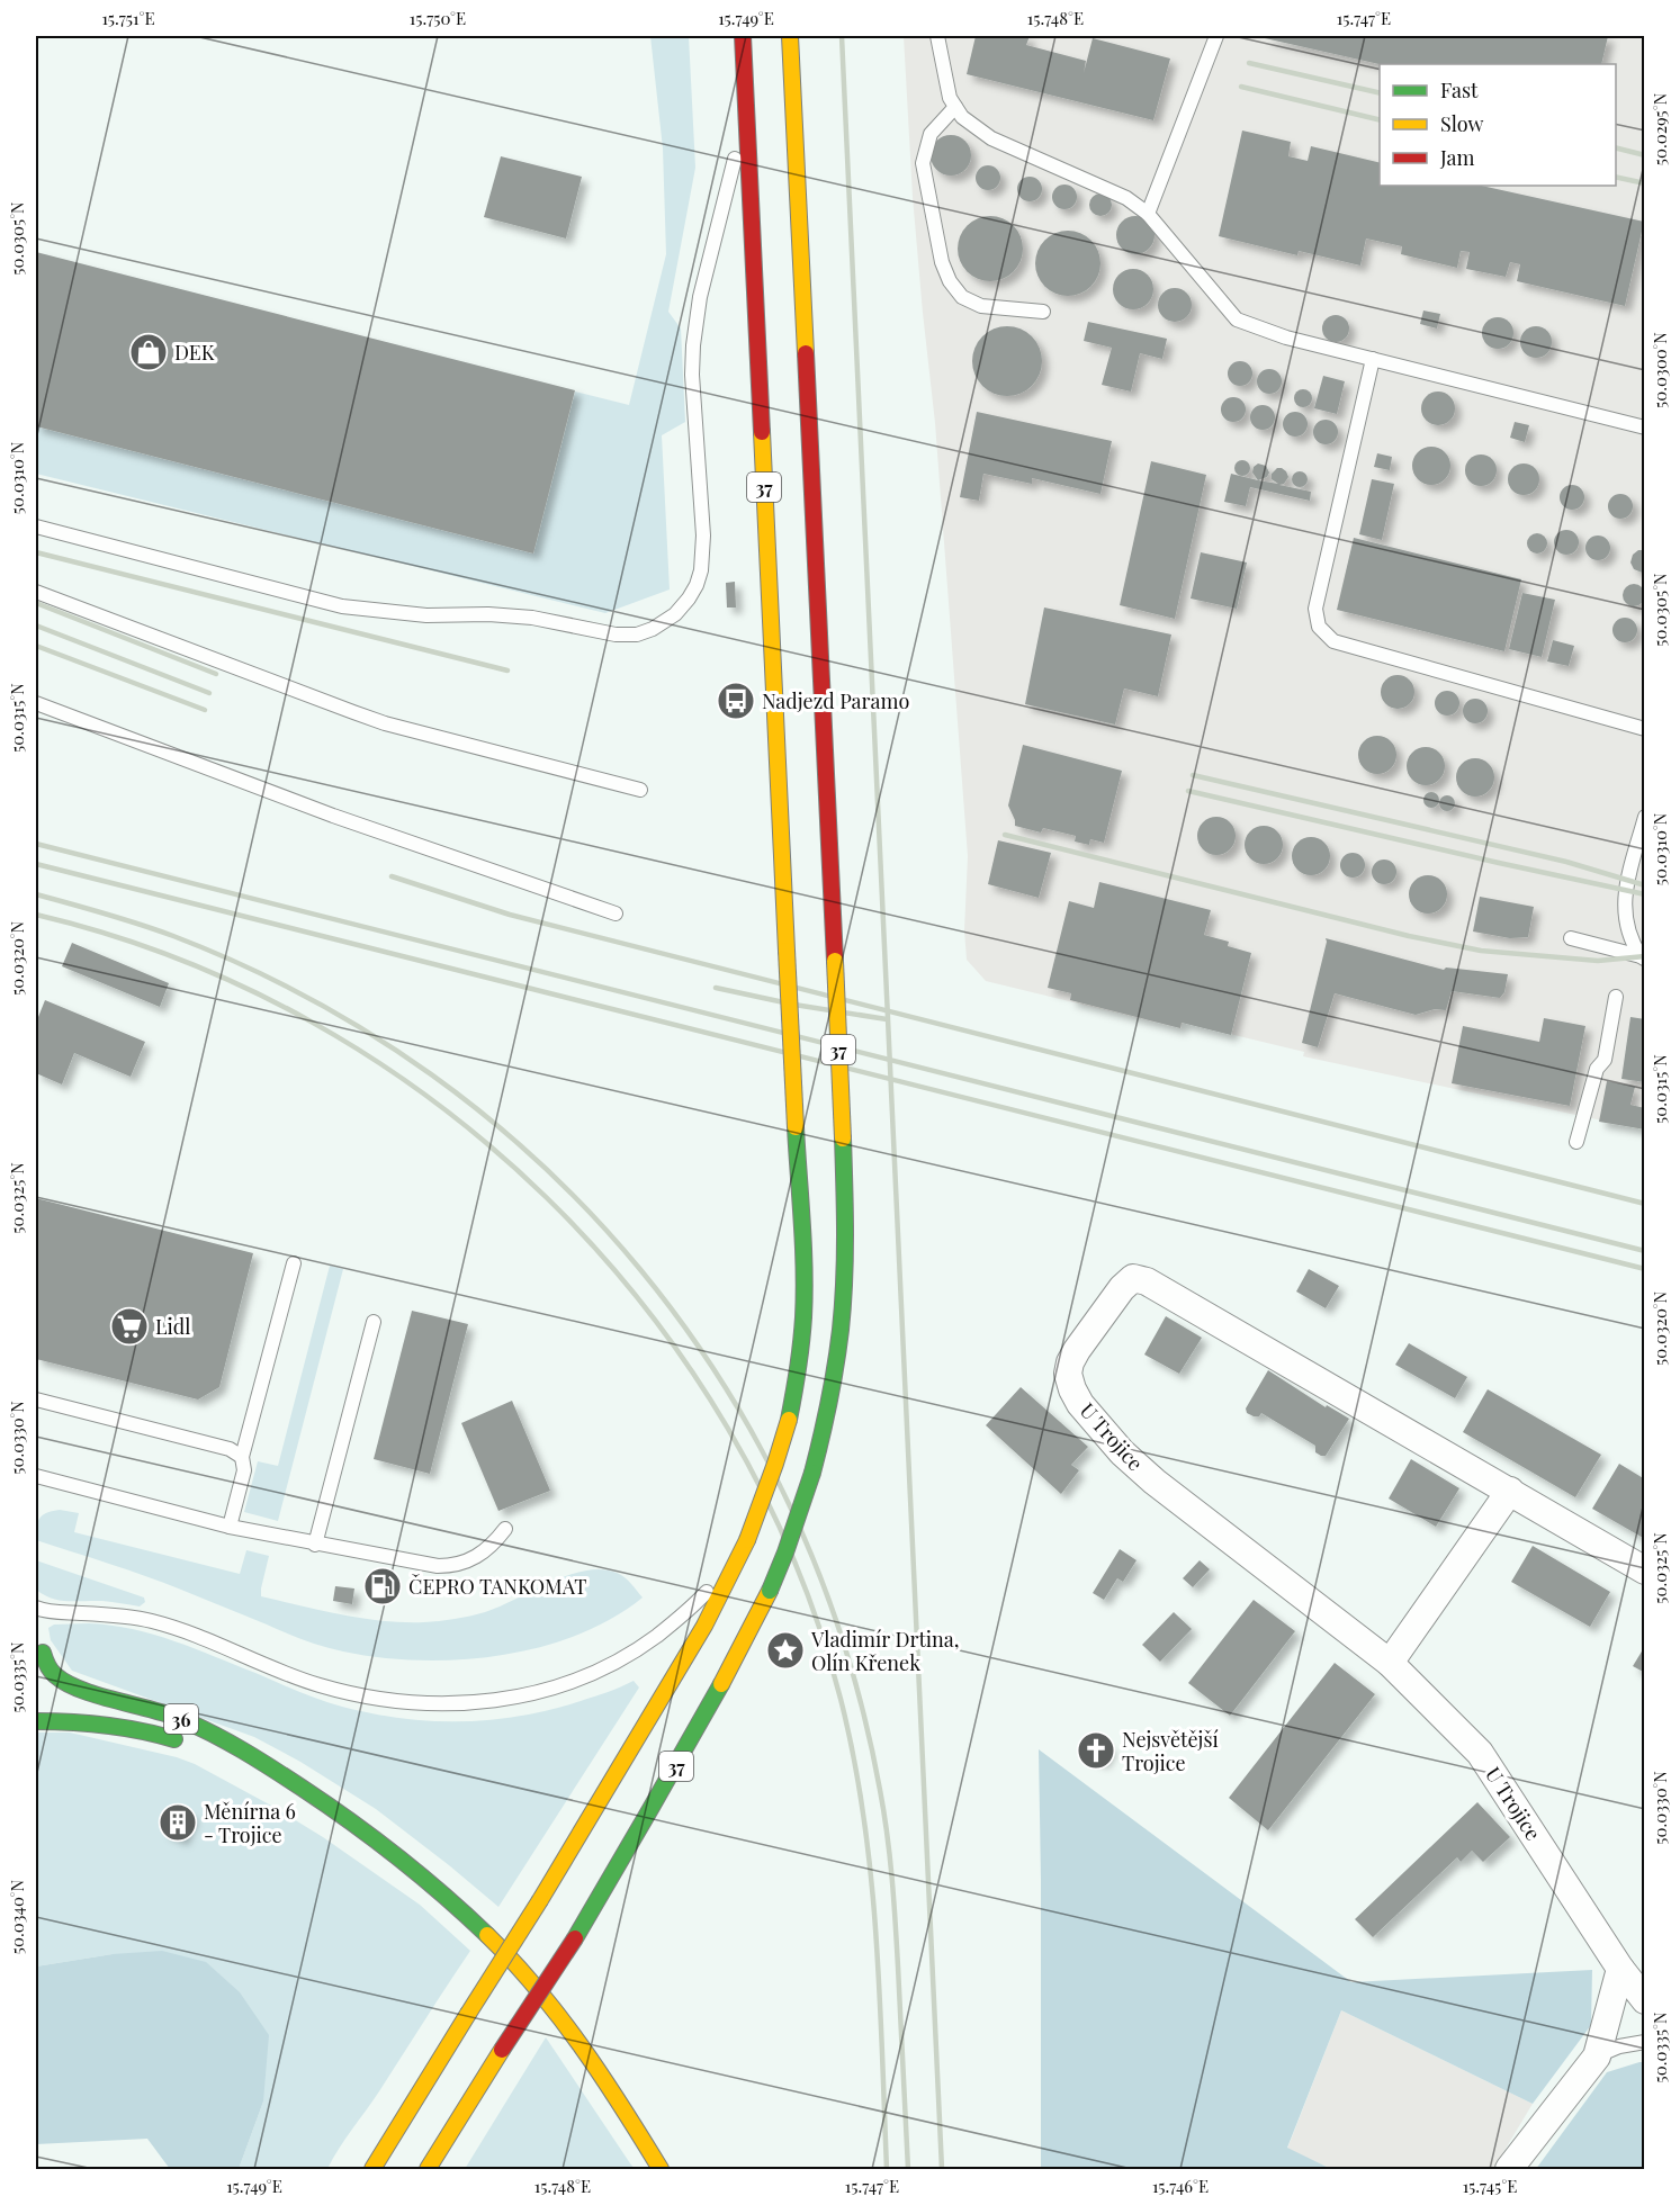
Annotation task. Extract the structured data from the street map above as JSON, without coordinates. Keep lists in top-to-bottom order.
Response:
{
  "streets": {
    "main road": ["37", "36"],
    "street": ["U Trojice"]
  },
  "places": {
    "shop": ["DEK"],
    "bus stop": ["Nadjezd Paramo"],
    "supermarket": ["Lidl"],
    "fuel station": ["ČEPRO TANKOMAT"],
    "place": ["Vladimír Drtina, Olín Křenek"],
    "church": ["Nejsvětější Trojice"],
    "building": ["Měnírna 6 - Trojice"]
  },
  "legend": ["Fast", "Slow", "Jam"],
  "coordinates": [
    "15.751°E",
    "15.750°E",
    "15.749°E",
    "15.748°E",
    "15.747°E",
    "50.0295°N",
    "50.0305°N",
    "50.0300°N",
    "50.0310°N",
    "50.0315°N",
    "50.0320°N",
    "50.0325°N",
    "50.0330°N",
    "50.0335°N",
    "50.0340°N",
    "15.746°E",
    "15.745°E"
  ]
}
